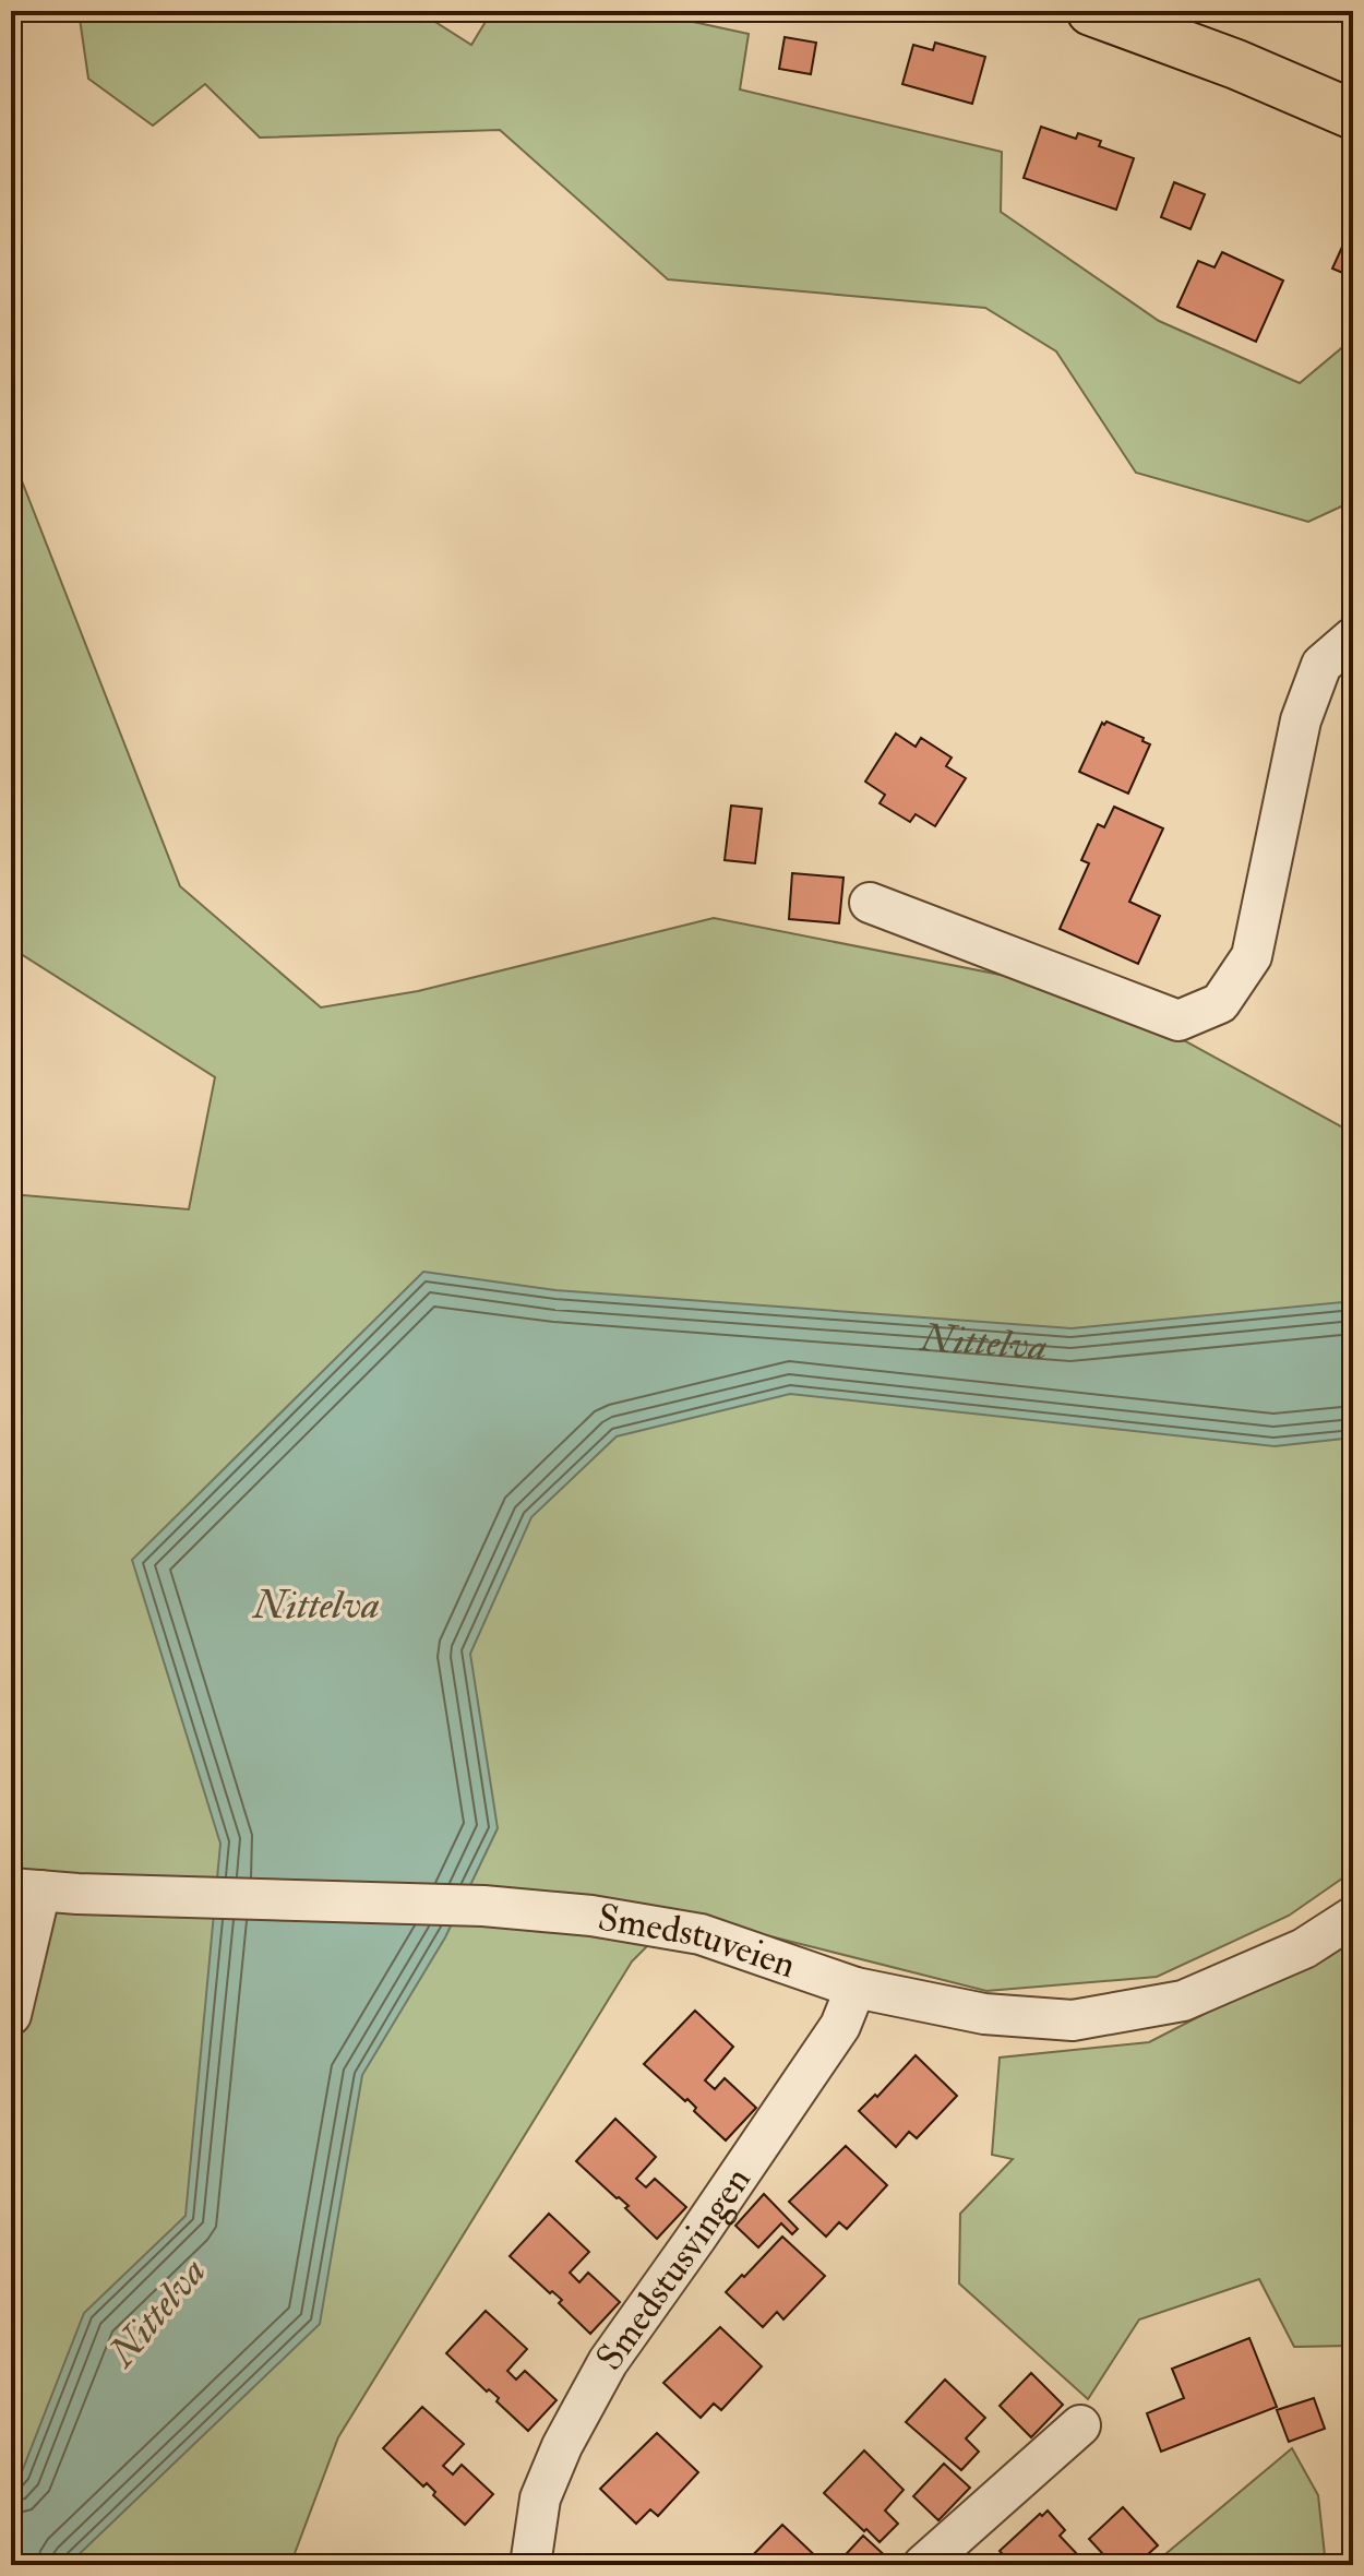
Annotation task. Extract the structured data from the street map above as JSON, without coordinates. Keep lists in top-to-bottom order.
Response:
{
  "streets": {
    "street": ["Smedstuveien", "Smedstusvingen"]
  },
  "crossings": [
    ["Smedstuveien", "Smedstusvingen"]
  ],
  "water": ["Nittelva"]
}
